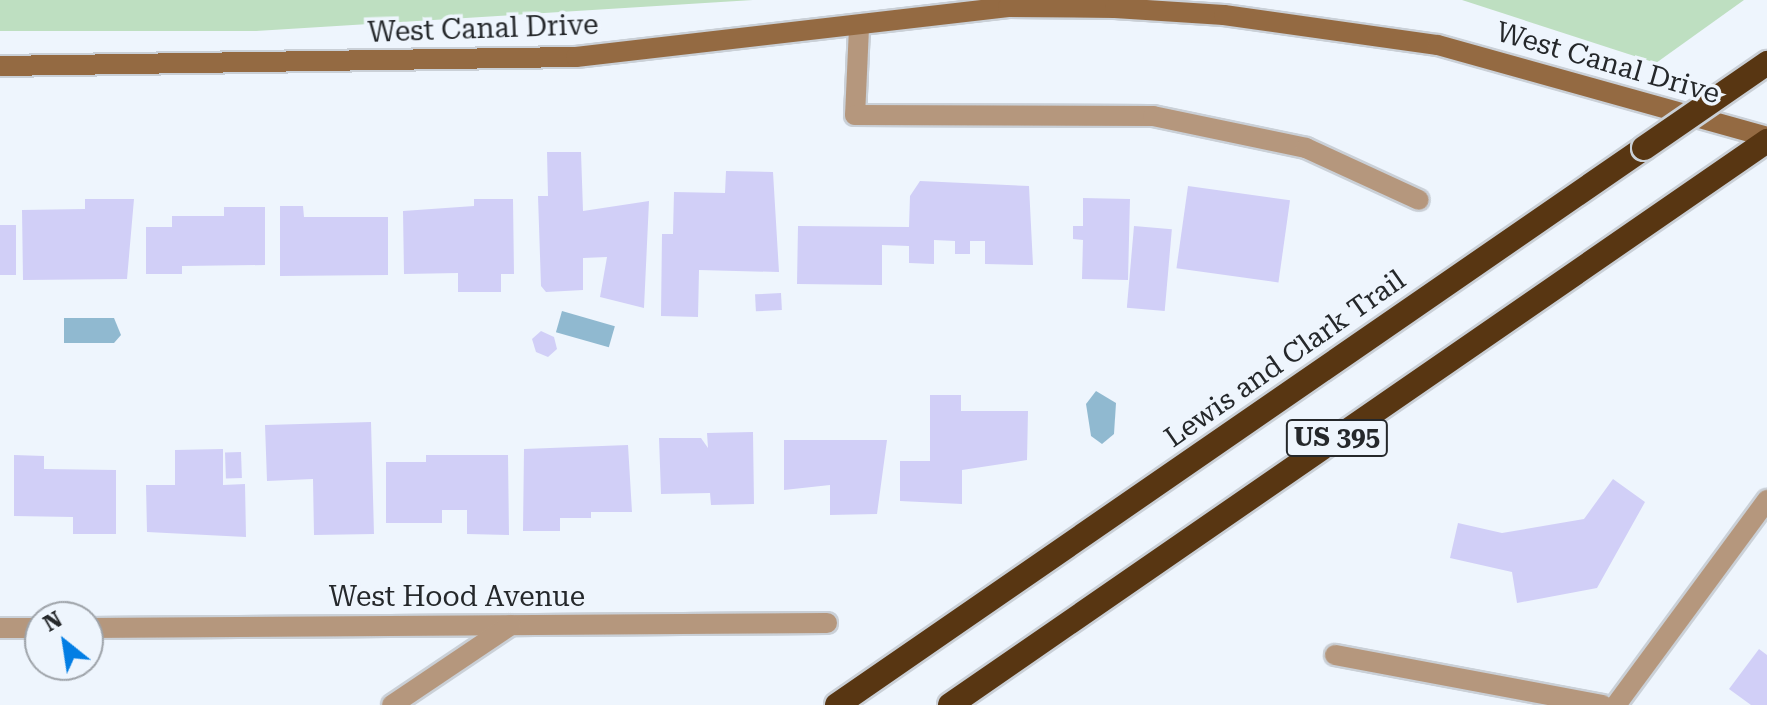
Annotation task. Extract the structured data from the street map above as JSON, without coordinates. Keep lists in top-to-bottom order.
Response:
{
  "streets": {
    "highway": ["Lewis and Clark Trail", "US 395"],
    "street": ["West Canal Drive", "West Hood Avenue"]
  },
  "crossings": [
    ["West Canal Drive", "US 395"]
  ],
  "north": "top left"
}
